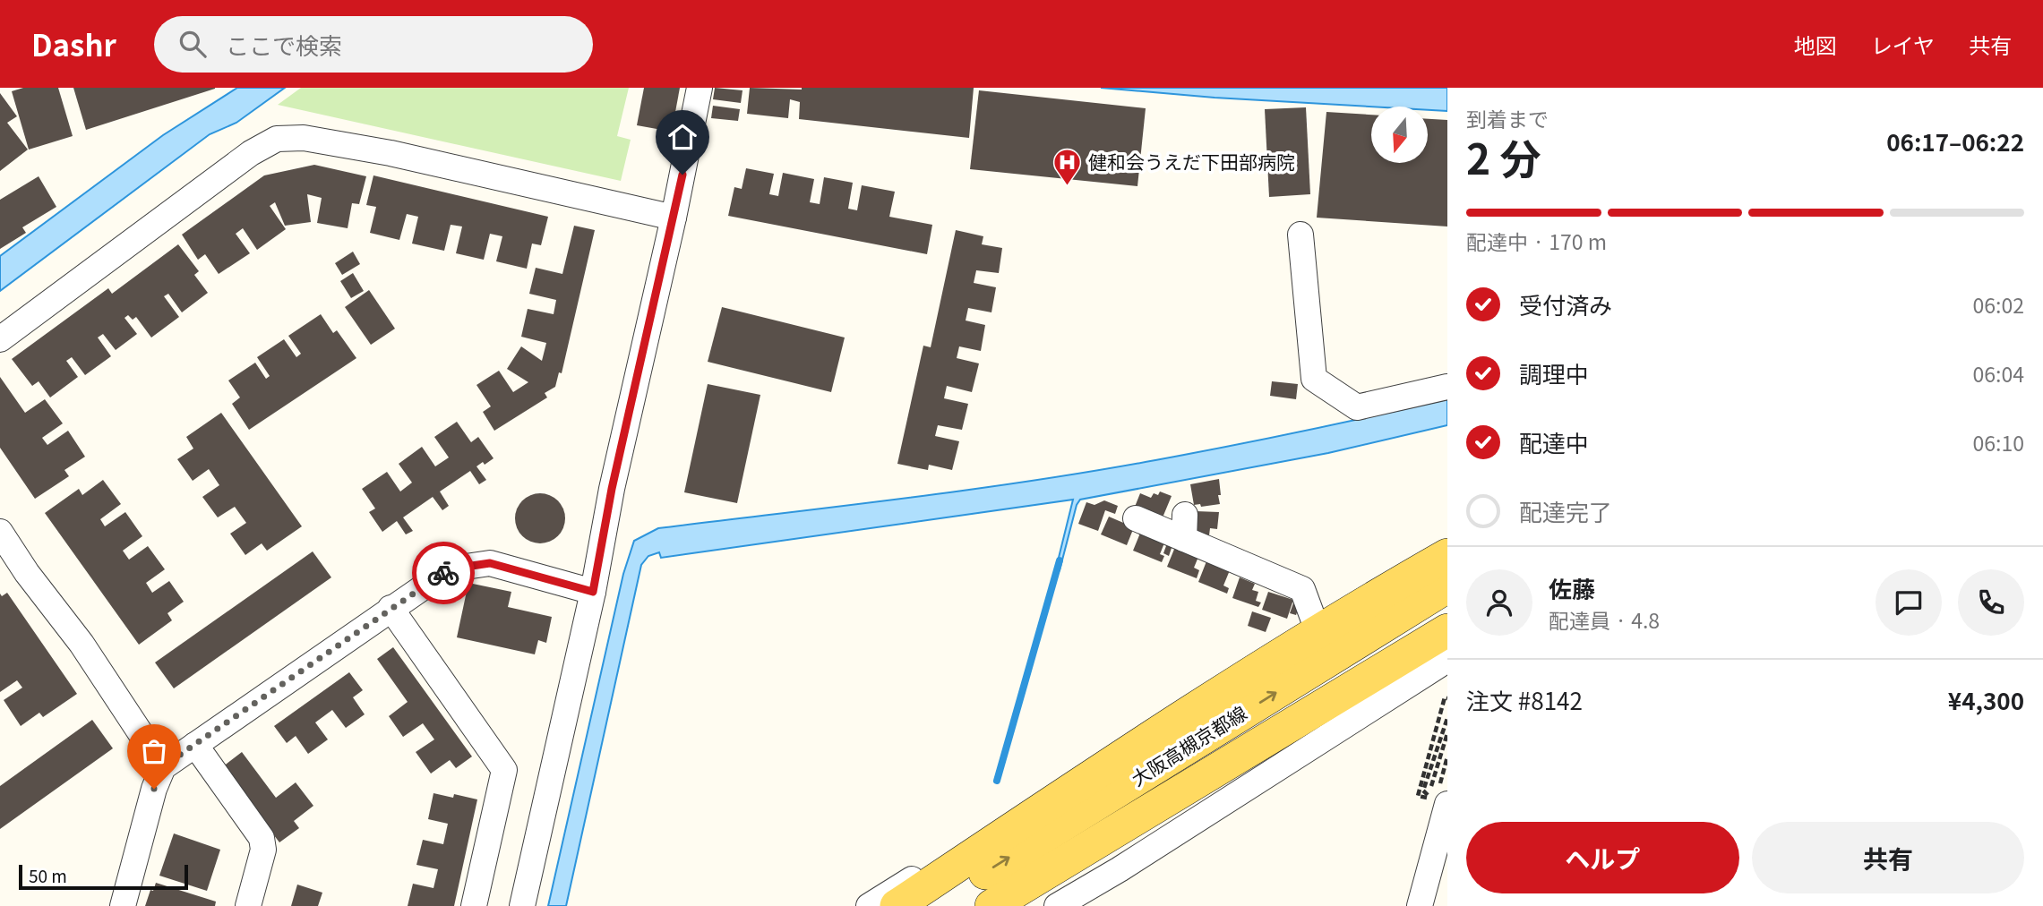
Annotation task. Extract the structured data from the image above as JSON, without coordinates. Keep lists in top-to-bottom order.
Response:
{
  "streets": {
    "main road": ["大阪高槻京都線"]
  },
  "places": {
    "hospital": ["健和会うえだ下田部病院"]
  },
  "scale_bar": "50 m",
  "north": "bottom",
  "page": {
    "header": "Dashr",
    "search": "ここで検索",
    "nav": ["地図", "レイヤ", "共有"],
    "heading": ["2 分", "到着まで", "06:17–06:22"],
    "panel": [
      "佐藤",
      "配達員 · 4.8",
      "注文 #8142",
      "¥4,300"
    ],
    "bar": "配達中 · 170 m",
    "list": [
      ["受付済み", "06:02"],
      ["調理中", "06:04"],
      ["配達中", "06:10"],
      "配達完了"
    ],
    "buttons": ["ヘルプ", "共有"],
    "scale": "50 m"
  }
}
